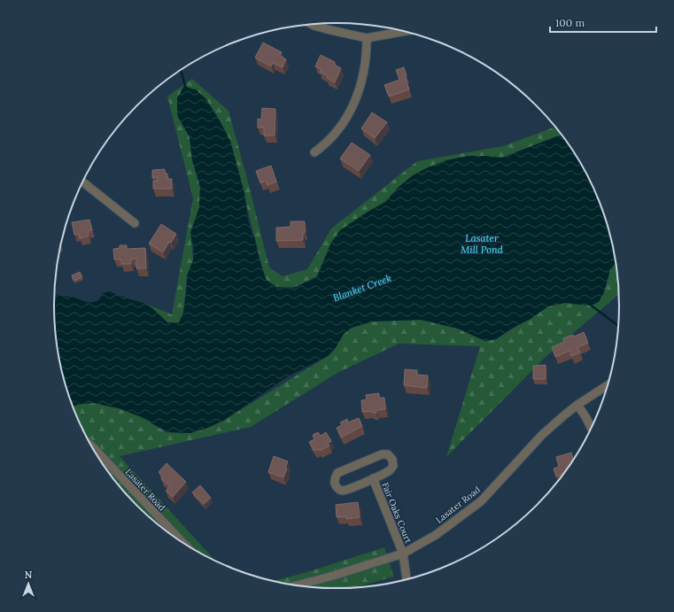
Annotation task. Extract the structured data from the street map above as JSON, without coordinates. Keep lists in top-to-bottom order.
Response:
{
  "streets": {
    "street": ["Lasater Road", "Fair Oaks Court"]
  },
  "crossings": [
    ["Lasater Road", "Fair Oaks Court"]
  ],
  "water": ["Lasater Mill Pond", "Blanket Creek"],
  "scale_bar": "100 m",
  "north": "top"
}
